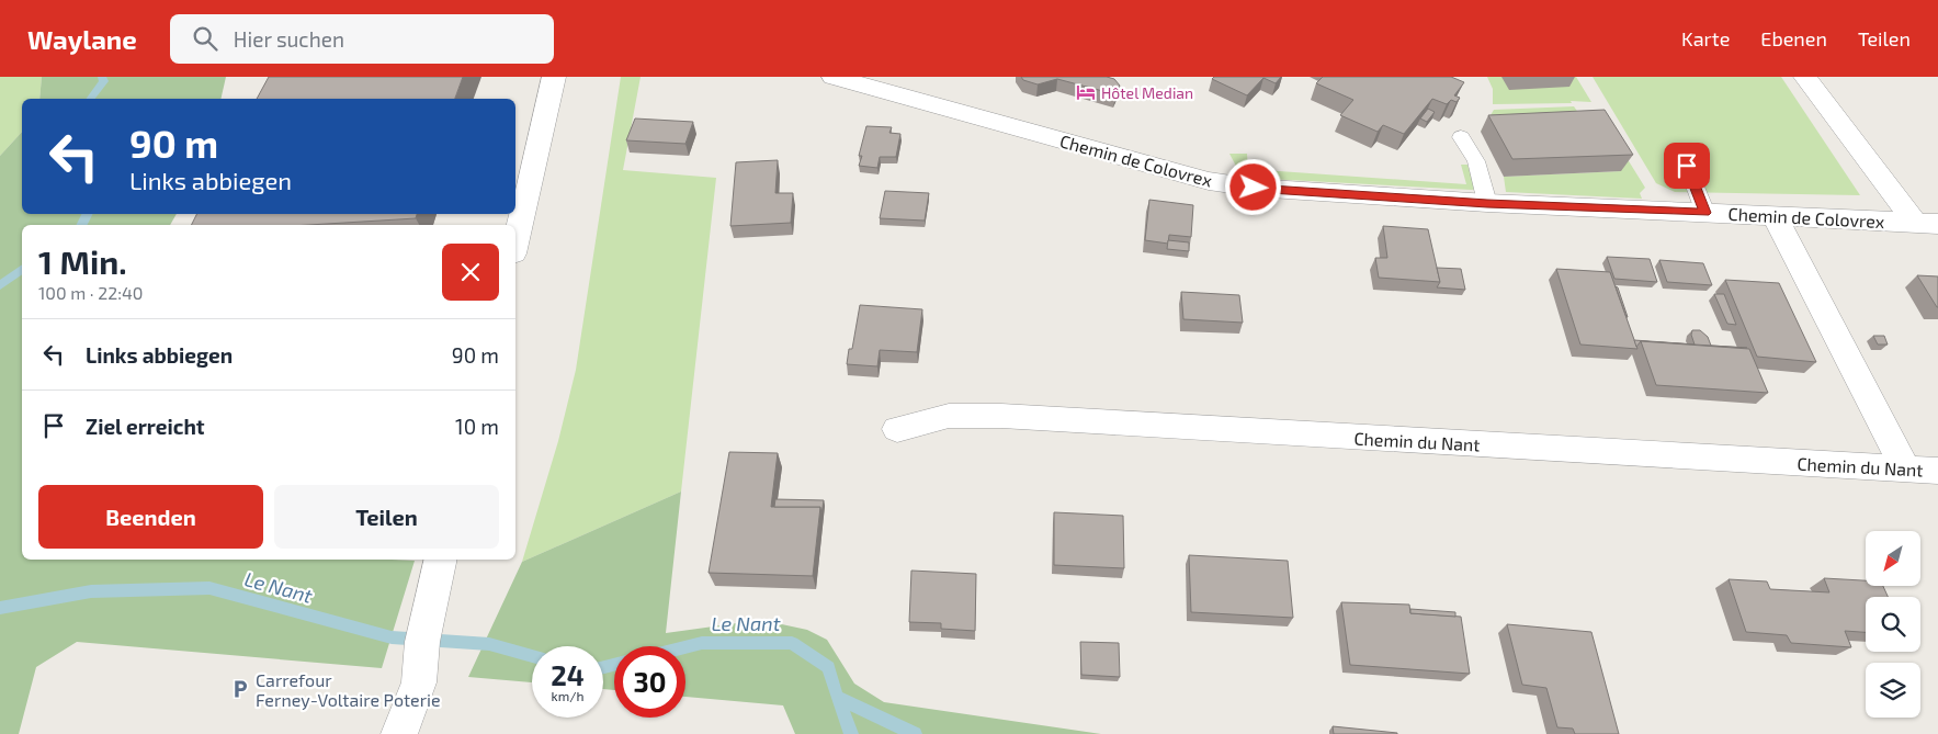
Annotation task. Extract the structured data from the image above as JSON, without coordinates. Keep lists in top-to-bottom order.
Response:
{
  "streets": {
    "street": ["Chemin de Colovrex", "Chemin du Nant"]
  },
  "water": ["Le Nant"],
  "places": {
    "hotel": ["Hôtel Median"],
    "parking": ["Carrefour Ferney-Voltaire Poterie"]
  },
  "north": "bottom left",
  "page": {
    "header": "Waylane",
    "search": "Hier suchen",
    "nav": ["Karte", "Ebenen", "Teilen"],
    "turn": ["90 m", "Links abbiegen"],
    "heading": ["1 Min.", "100 m · 22:40"],
    "list": [
      {
        "name": "Links abbiegen",
        "value": "90 m"
      },
      {
        "name": "Ziel erreicht",
        "value": "10 m"
      }
    ],
    "buttons": ["Beenden", "Teilen"],
    "speed": "24 km/h",
    "limit": "30"
  }
}
